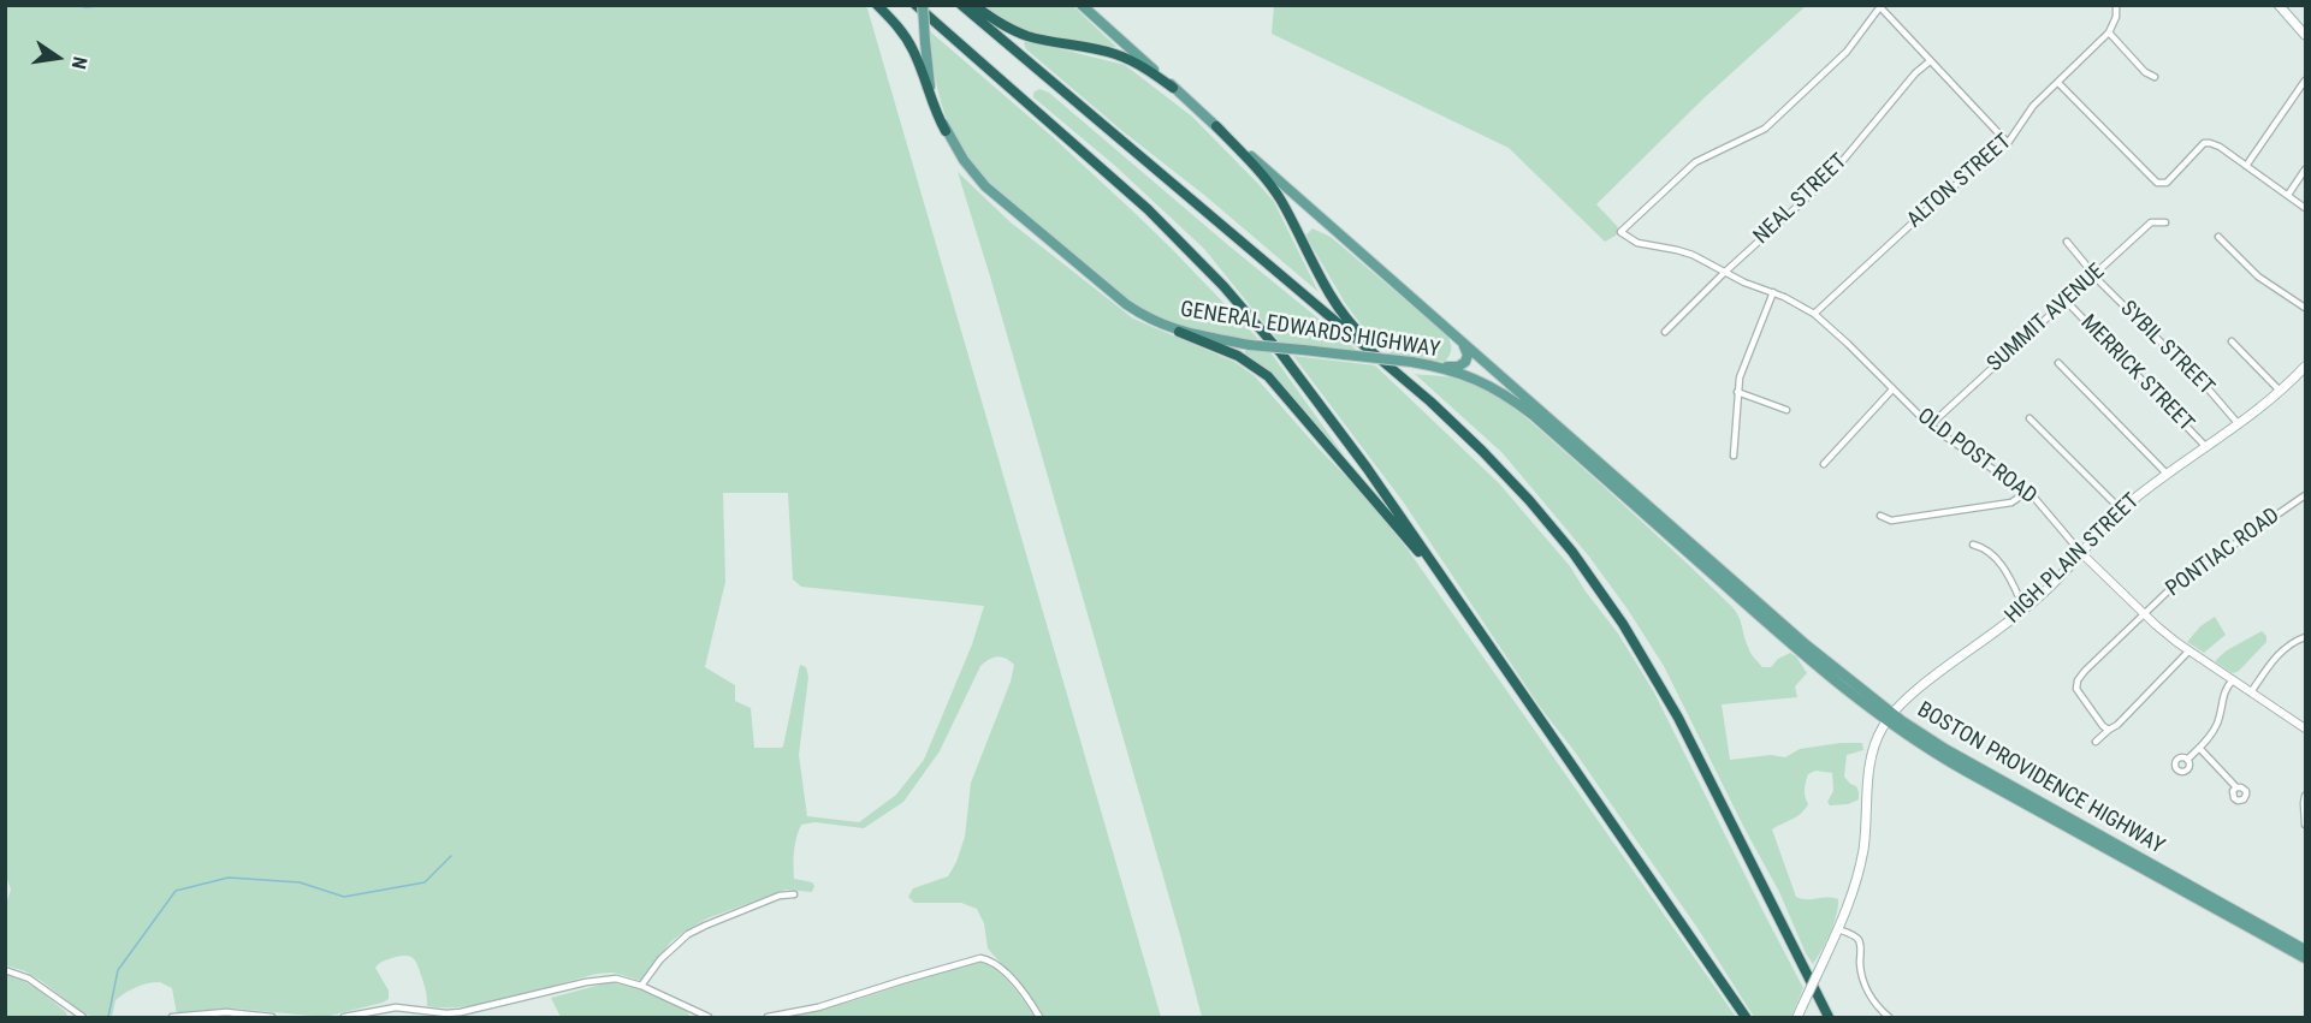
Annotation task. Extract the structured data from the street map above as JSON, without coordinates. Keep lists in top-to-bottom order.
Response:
{
  "streets": {
    "main road": ["GENERAL EDWARDS HIGHWAY", "HIGH PLAIN STREET", "BOSTON PROVIDENCE HIGHWAY"],
    "street": [
      "ALTON STREET",
      "NEAL STREET",
      "SUMMIT AVENUE",
      "SYBIL STREET",
      "MERRICK STREET",
      "OLD POST ROAD",
      "PONTIAC ROAD"
    ]
  },
  "crossings": [
    ["ALTON STREET", "OLD POST ROAD"],
    ["NEAL STREET", "OLD POST ROAD"],
    ["SUMMIT AVENUE", "SYBIL STREET"],
    ["SUMMIT AVENUE", "MERRICK STREET"],
    ["SUMMIT AVENUE", "OLD POST ROAD"],
    ["GENERAL EDWARDS HIGHWAY", "BOSTON PROVIDENCE HIGHWAY"],
    ["SYBIL STREET", "HIGH PLAIN STREET"],
    ["MERRICK STREET", "HIGH PLAIN STREET"],
    ["OLD POST ROAD", "PONTIAC ROAD"],
    ["OLD POST ROAD", "HIGH PLAIN STREET"],
    ["HIGH PLAIN STREET", "BOSTON PROVIDENCE HIGHWAY"]
  ],
  "north": "right"
}
